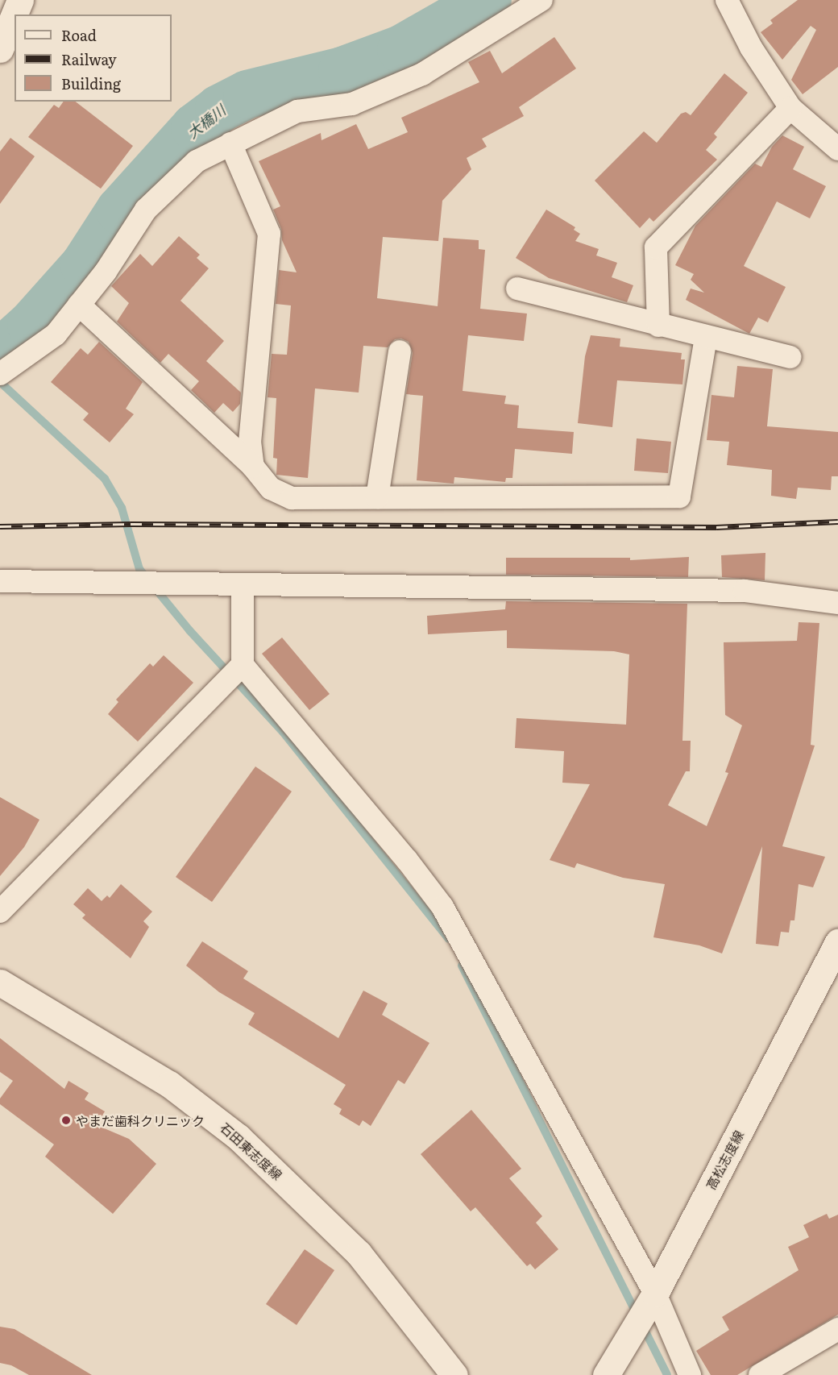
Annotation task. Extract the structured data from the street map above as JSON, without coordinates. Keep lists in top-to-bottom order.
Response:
{
  "streets": {
    "main road": ["石田東志度線", "高松志度線"]
  },
  "water": ["大橋川"],
  "places": ["やまだ歯科クリニック"],
  "legend": ["Road", "Railway", "Building"]
}
